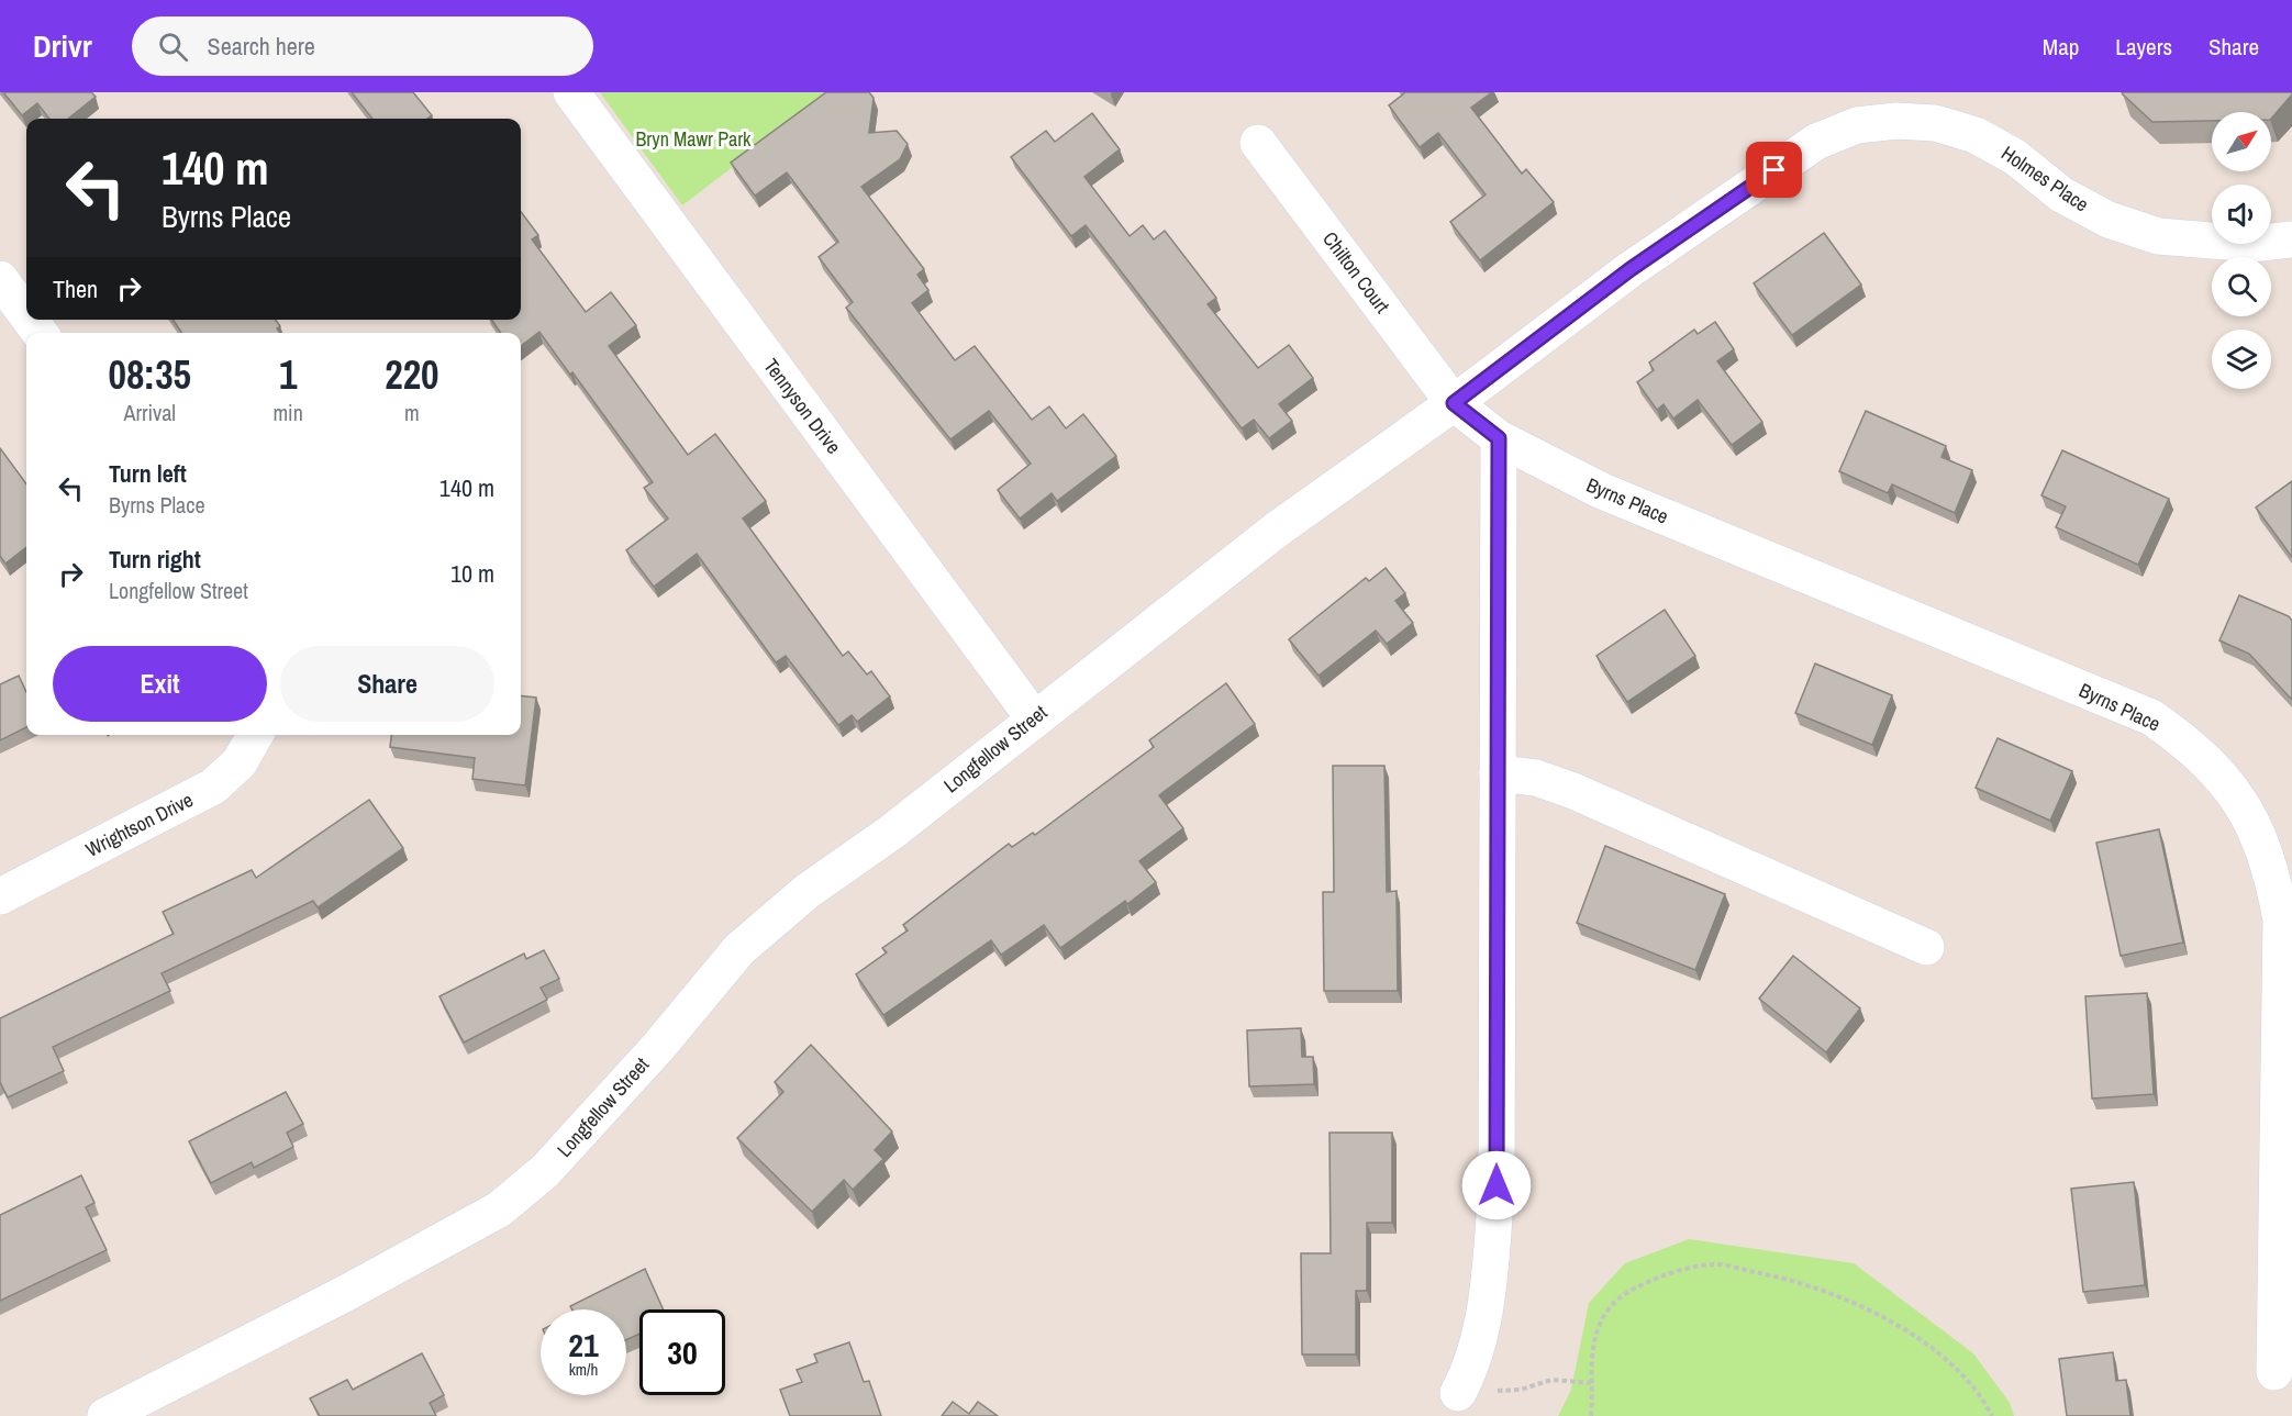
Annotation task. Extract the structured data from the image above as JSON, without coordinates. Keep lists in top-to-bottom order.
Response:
{
  "streets": {
    "street": [
      "Holmes Place",
      "Chilton Court",
      "Tennyson Drive",
      "Byrns Place",
      "Longfellow Street",
      "Wrightson Drive"
    ]
  },
  "crossings": [
    ["Holmes Place", "Longfellow Street"],
    ["Chilton Court", "Byrns Place"],
    ["Chilton Court", "Longfellow Street"],
    ["Tennyson Drive", "Longfellow Street"],
    ["Byrns Place", "Longfellow Street"]
  ],
  "parks": ["Bryn Mawr Park"],
  "north": "top right",
  "page": {
    "header": "Drivr",
    "search": "Search here",
    "nav": ["Map", "Layers", "Share"],
    "turn": ["140 m", "Byrns Place"],
    "then": "Then",
    "eta": [
      "08:35",
      "Arrival",
      "1",
      "min",
      "220",
      "m"
    ],
    "list": [
      {
        "name": "Turn left",
        "note": "Byrns Place",
        "value": "140 m"
      },
      {
        "name": "Turn right",
        "note": "Longfellow Street",
        "value": "10 m"
      }
    ],
    "buttons": ["Exit", "Share"],
    "speed": "21 km/h",
    "limit": "30"
  }
}
